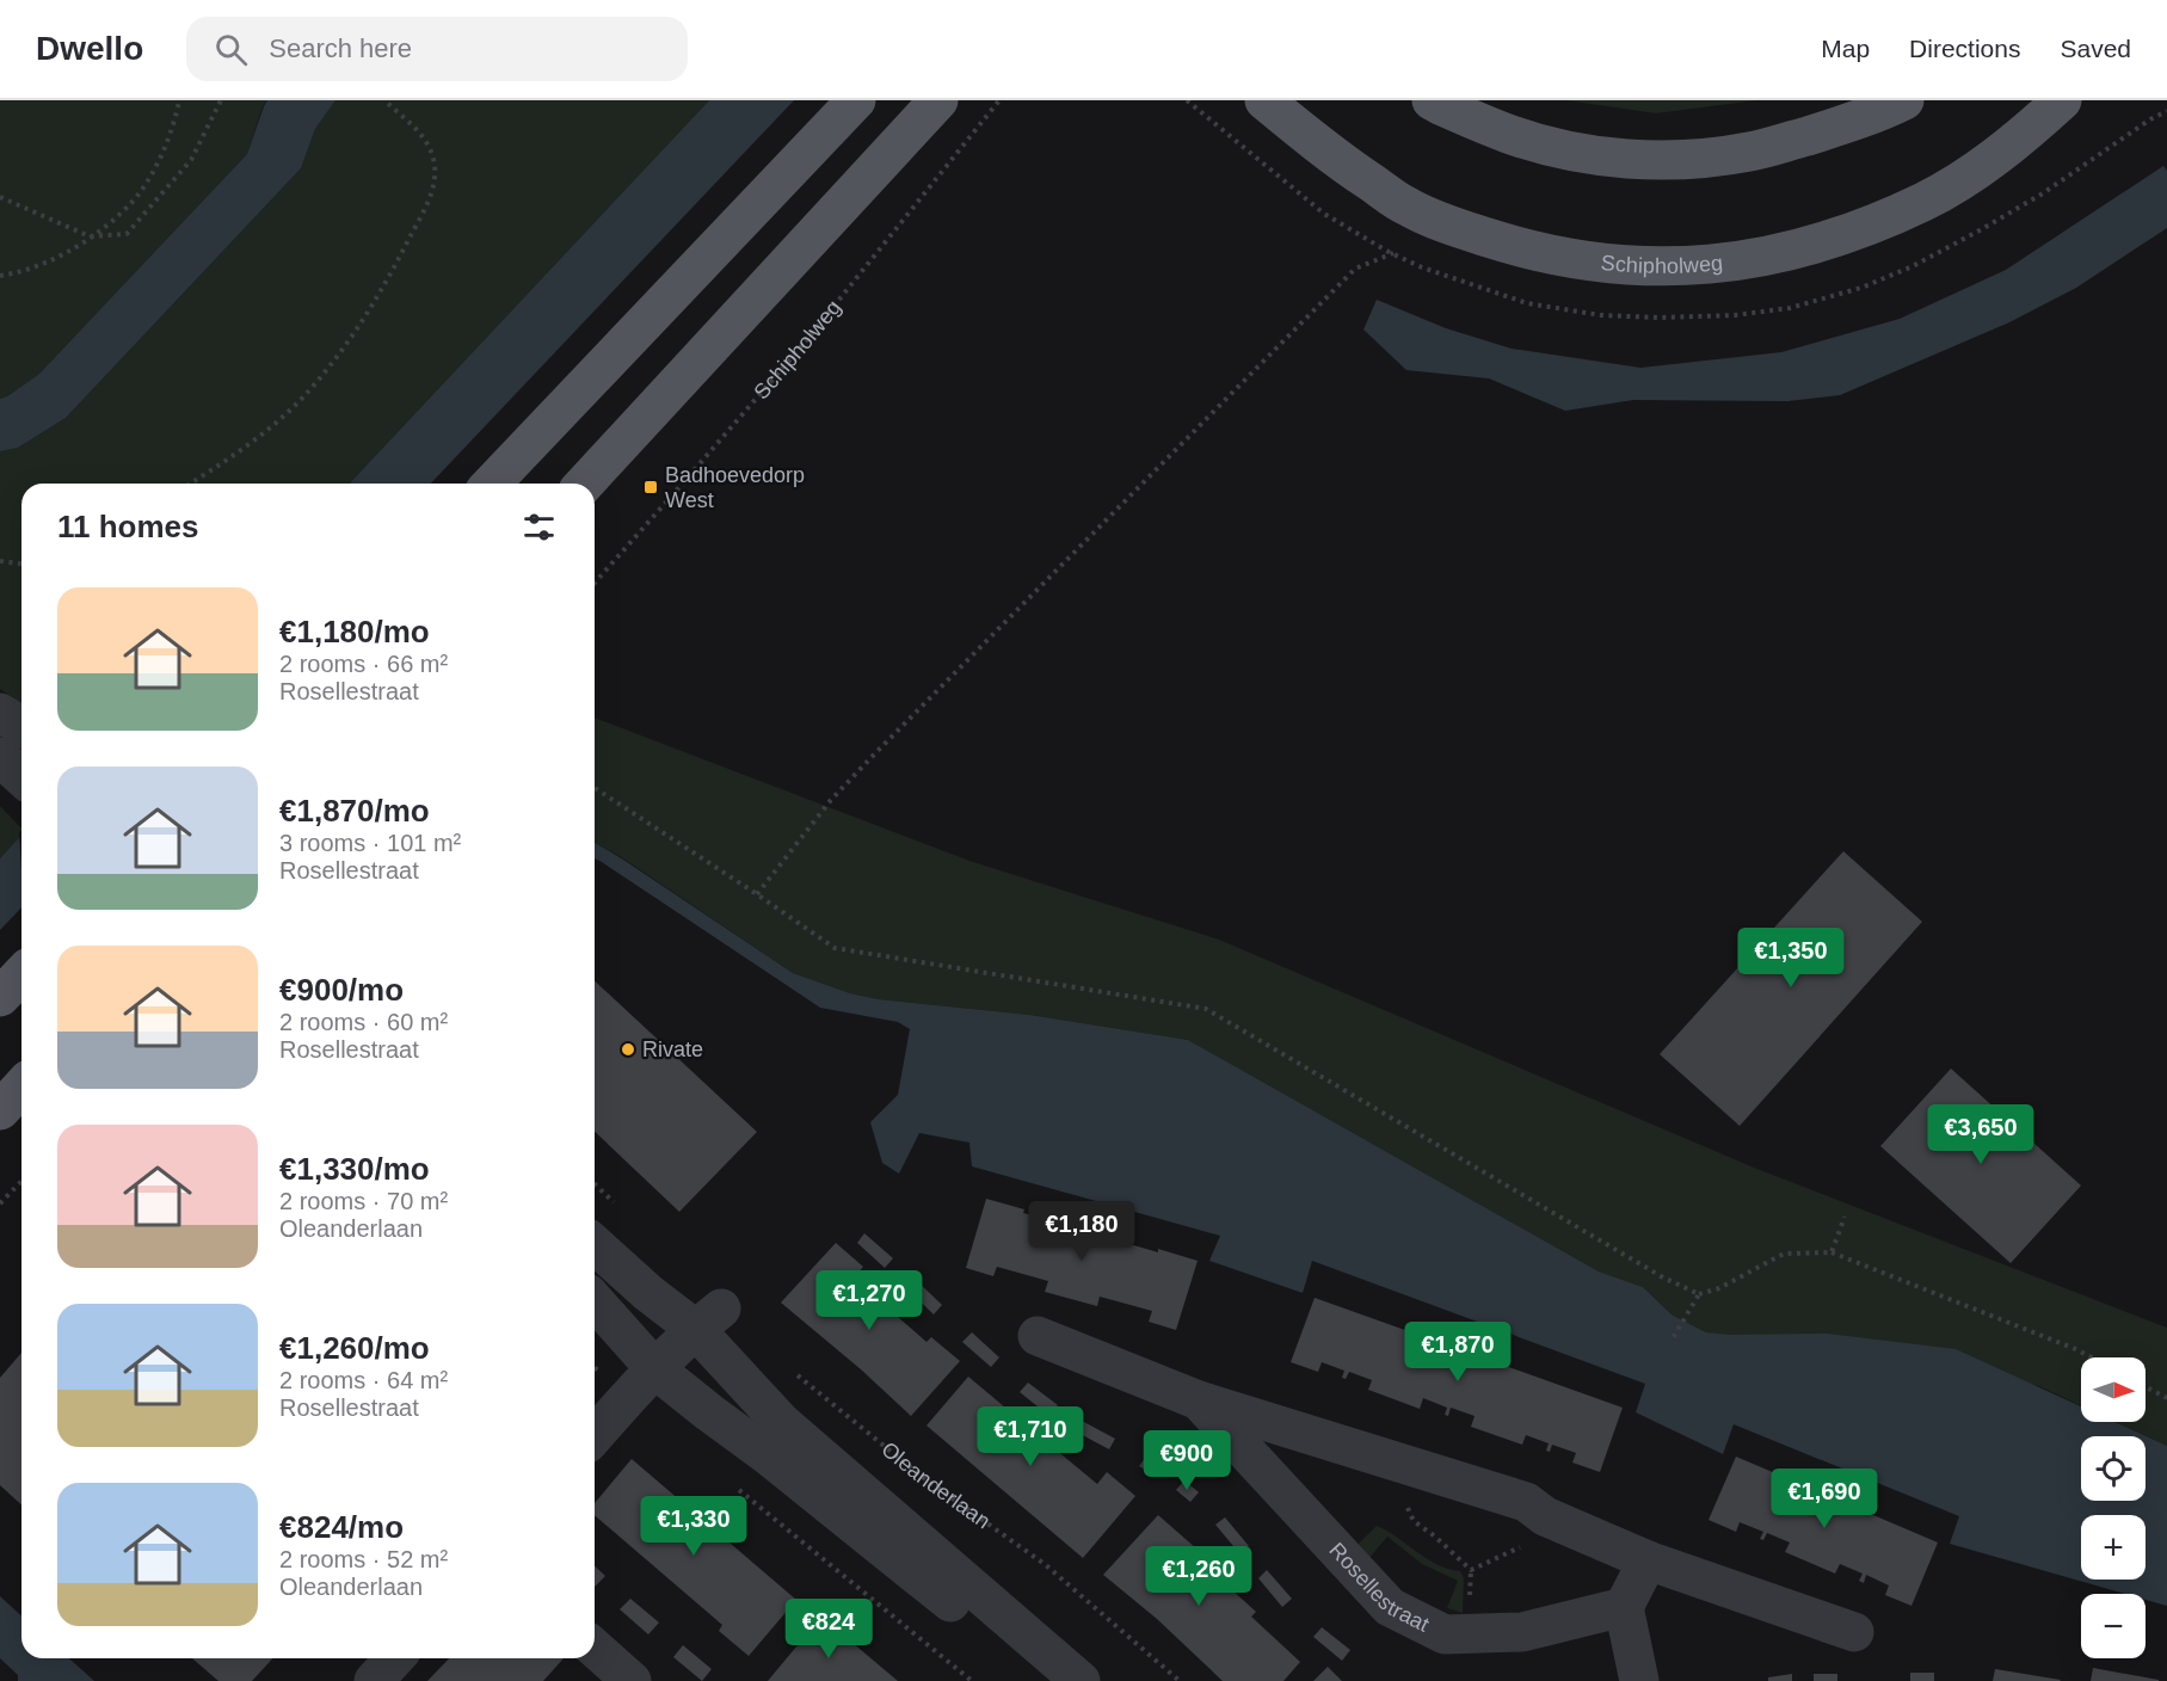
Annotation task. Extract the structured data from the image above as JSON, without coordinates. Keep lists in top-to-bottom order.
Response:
{
  "streets": {
    "main road": ["Schipholweg"],
    "street": ["Rosellestraat"],
    "path": ["Oleanderlaan"]
  },
  "places": {
    "transit": ["Badhoevedorp West"],
    "other": ["Rivate"]
  },
  "north": "right",
  "page": {
    "header": "Dwello",
    "search": "Search here",
    "nav": ["Map", "Directions", "Saved"],
    "heading": "11 homes",
    "list": [
      {
        "name": "€1,180/mo",
        "note": "2 rooms · 66 m² · Rosellestraat"
      },
      {
        "name": "€1,870/mo",
        "note": "3 rooms · 101 m² · Rosellestraat"
      },
      {
        "name": "€900/mo",
        "note": "2 rooms · 60 m² · Rosellestraat"
      },
      {
        "name": "€1,330/mo",
        "note": "2 rooms · 70 m² · Oleanderlaan"
      },
      {
        "name": "€1,260/mo",
        "note": "2 rooms · 64 m² · Rosellestraat"
      },
      {
        "name": "€824/mo",
        "note": "2 rooms · 52 m² · Oleanderlaan"
      }
    ],
    "price": [
      "€1,350",
      "€3,650",
      "€1,180",
      "€1,270",
      "€1,870",
      "€1,710",
      "€900",
      "€1,690",
      "€1,330",
      "€1,260",
      "€824"
    ],
    "map_buttons": ["+", "−"]
  }
}
